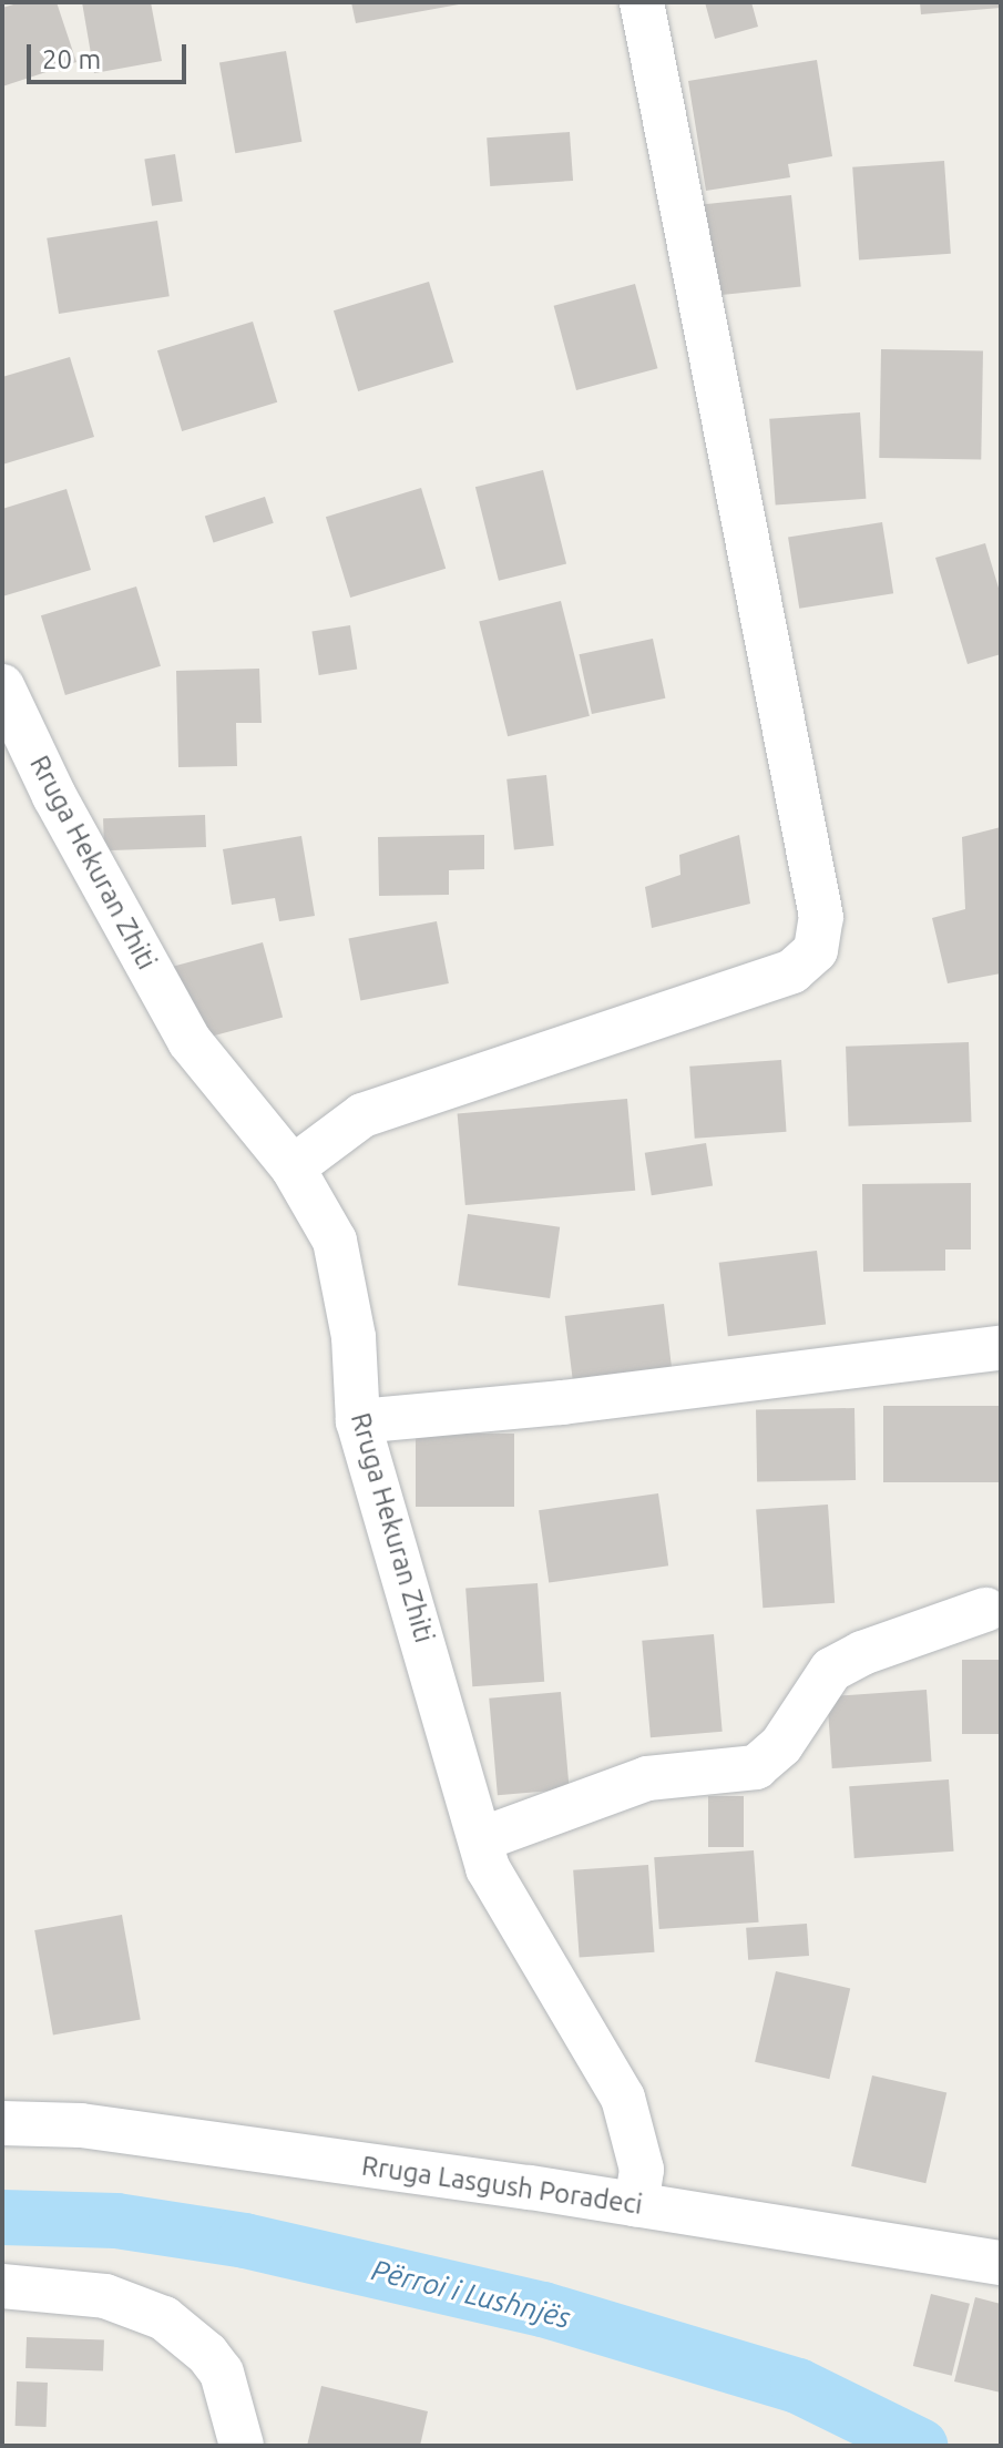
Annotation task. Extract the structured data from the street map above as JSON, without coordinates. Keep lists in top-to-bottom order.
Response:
{
  "streets": {
    "street": ["Rruga Hekuran Zhiti", "Rruga Lasgush Poradeci"]
  },
  "crossings": [
    ["Rruga Hekuran Zhiti", "Rruga Lasgush Poradeci"]
  ],
  "water": ["Përroi i Lushnjës"],
  "scale_bar": "20 m"
}
